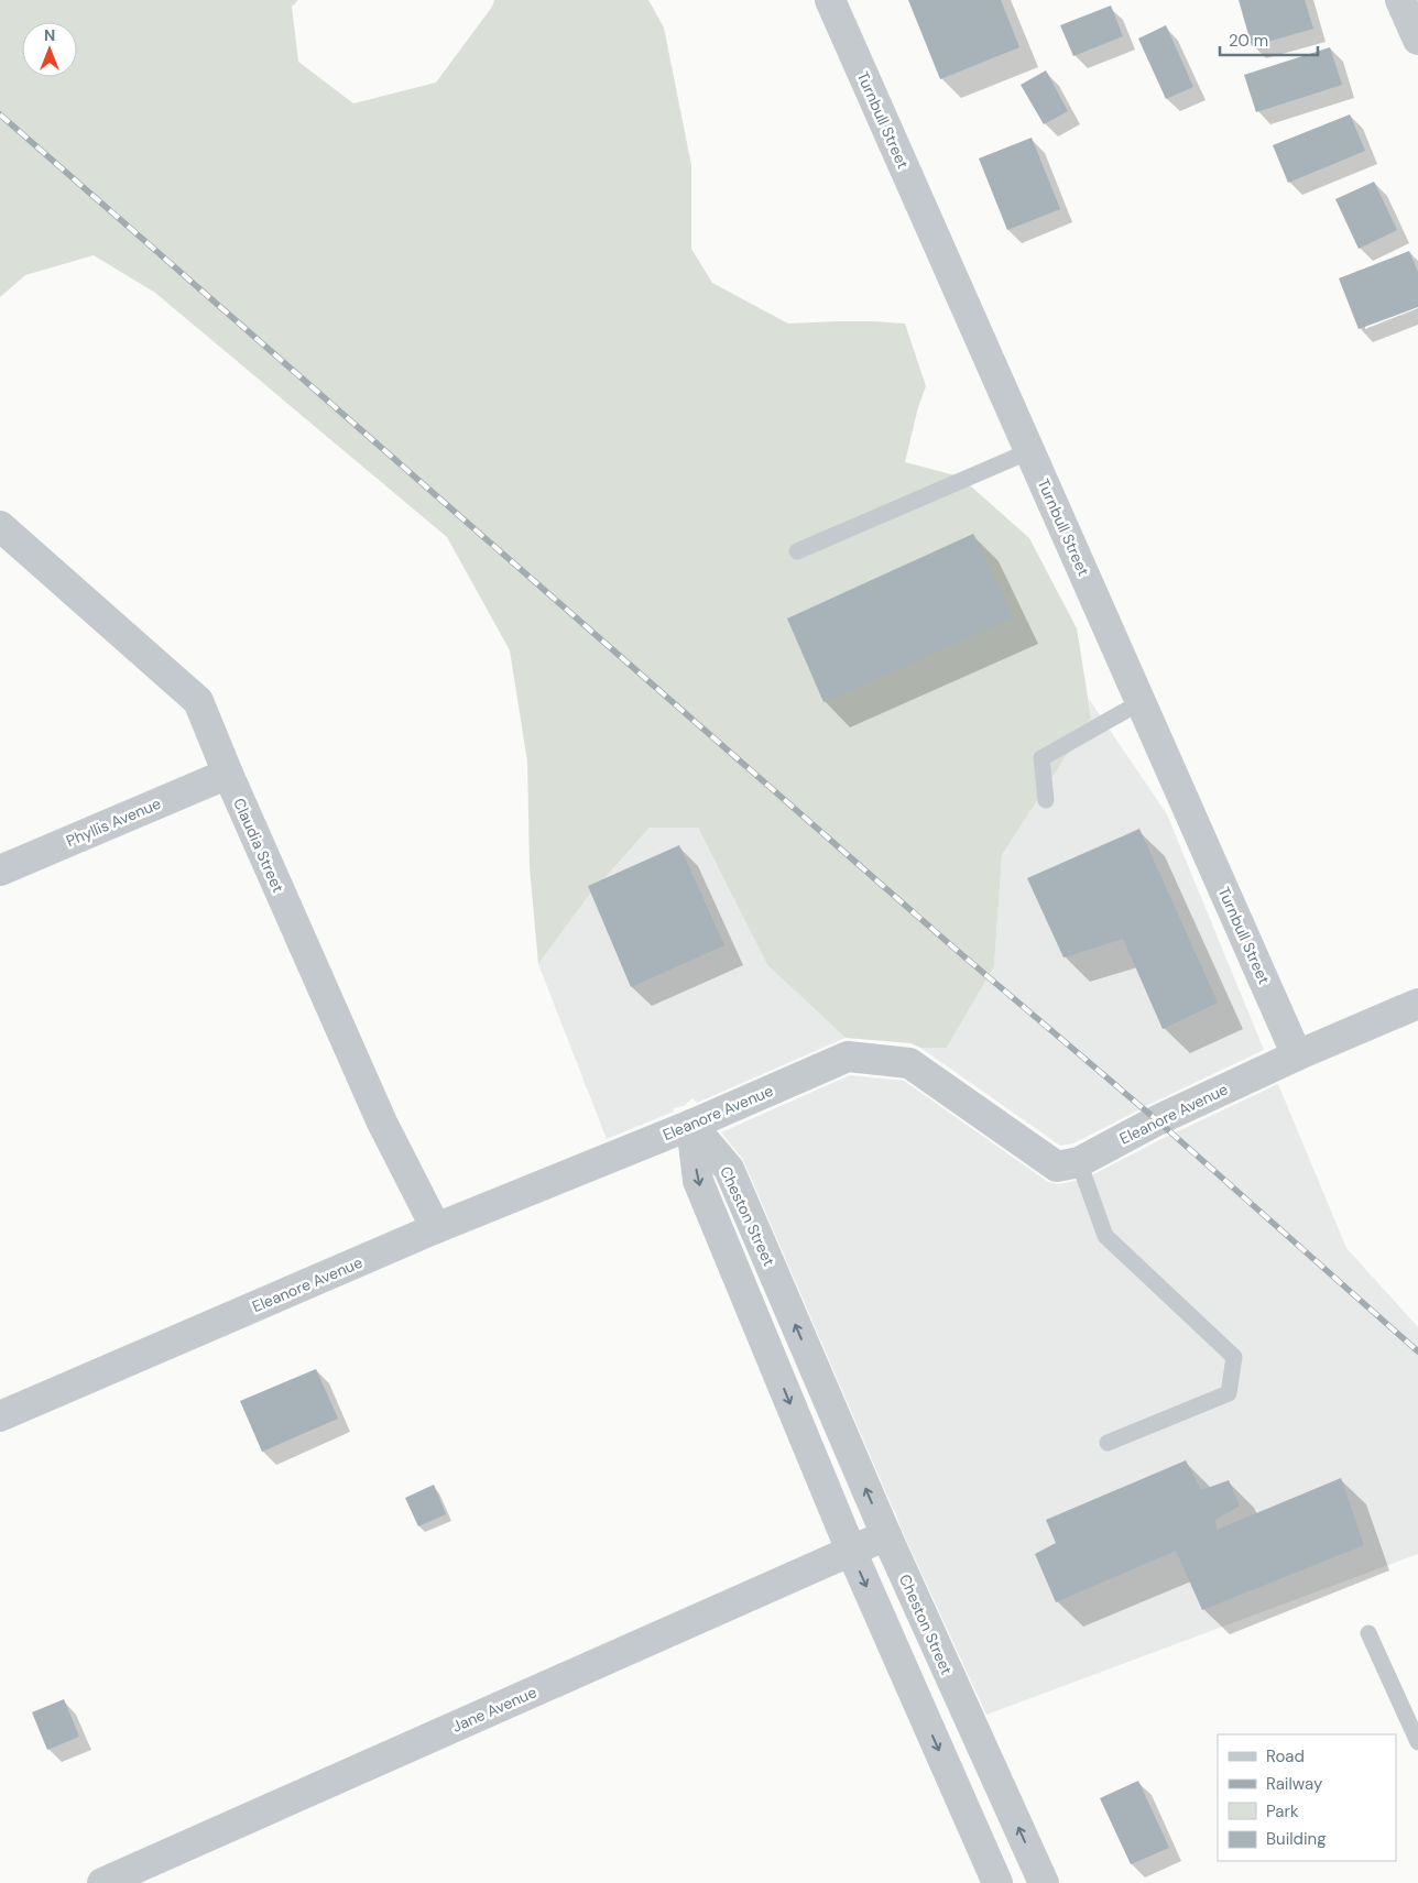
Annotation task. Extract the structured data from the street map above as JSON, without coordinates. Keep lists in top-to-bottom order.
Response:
{
  "streets": {
    "street": [
      "Turnbull Street",
      "Phyllis Avenue",
      "Claudia Street",
      "Eleanore Avenue",
      "Cheston Street",
      "Jane Avenue"
    ]
  },
  "crossings": [
    ["Turnbull Street", "Eleanore Avenue"],
    ["Phyllis Avenue", "Claudia Street"],
    ["Claudia Street", "Eleanore Avenue"],
    ["Eleanore Avenue", "Cheston Street"],
    ["Cheston Street", "Jane Avenue"]
  ],
  "legend": [
    "Road",
    "Railway",
    "Park",
    "Building"
  ],
  "scale_bar": "20 m",
  "north": "top"
}
